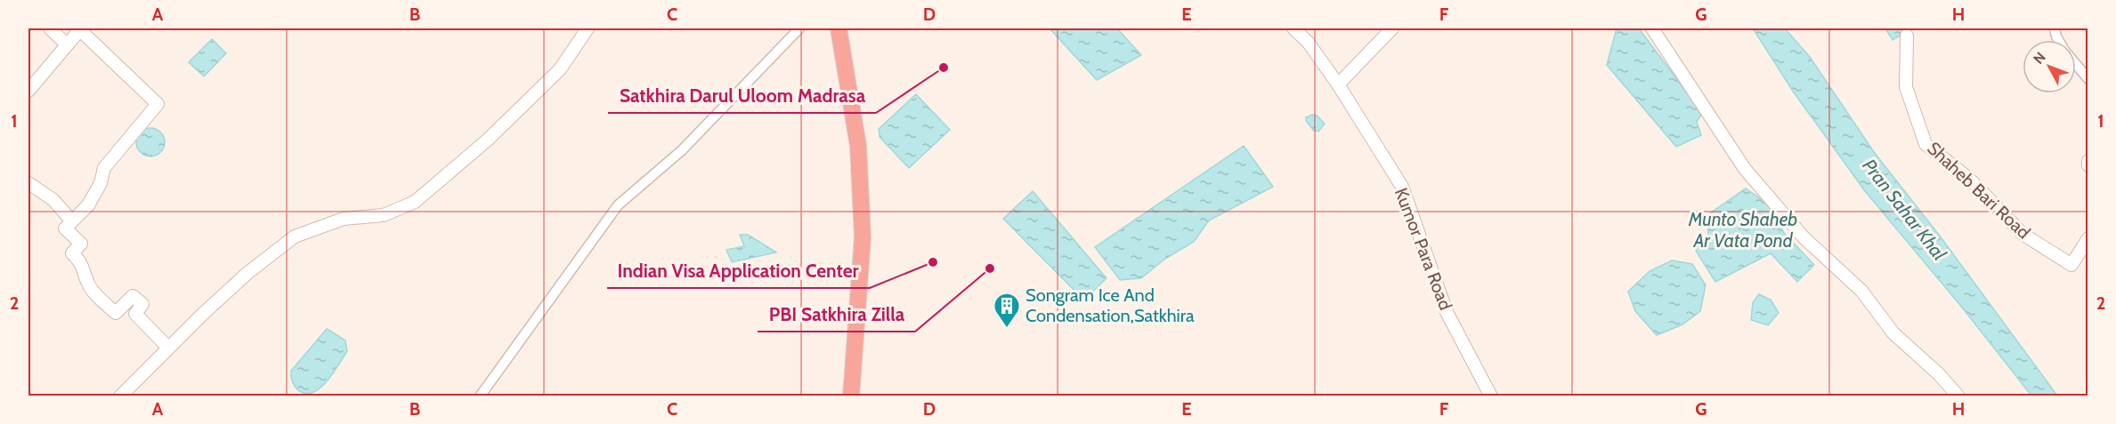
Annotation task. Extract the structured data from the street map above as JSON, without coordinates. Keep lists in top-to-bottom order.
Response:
{
  "streets": {
    "street": ["Shaheb Bari Road", "Kumor Para Road"]
  },
  "water": ["Pran Sahar Khal", "Munto Shaheb Ar Vata Pond"],
  "places": {
    "other": ["Satkhira Darul Uloom Madrasa", "Indian Visa Application Center", "PBI Satkhira Zilla"],
    "building": ["Songram Ice And Condensation,Satkhira"]
  },
  "north": "top left",
  "grid": {
    "columns": [
      "A",
      "B",
      "C",
      "D",
      "E",
      "F",
      "G",
      "H"
    ],
    "rows": ["1", "2"]
  }
}
